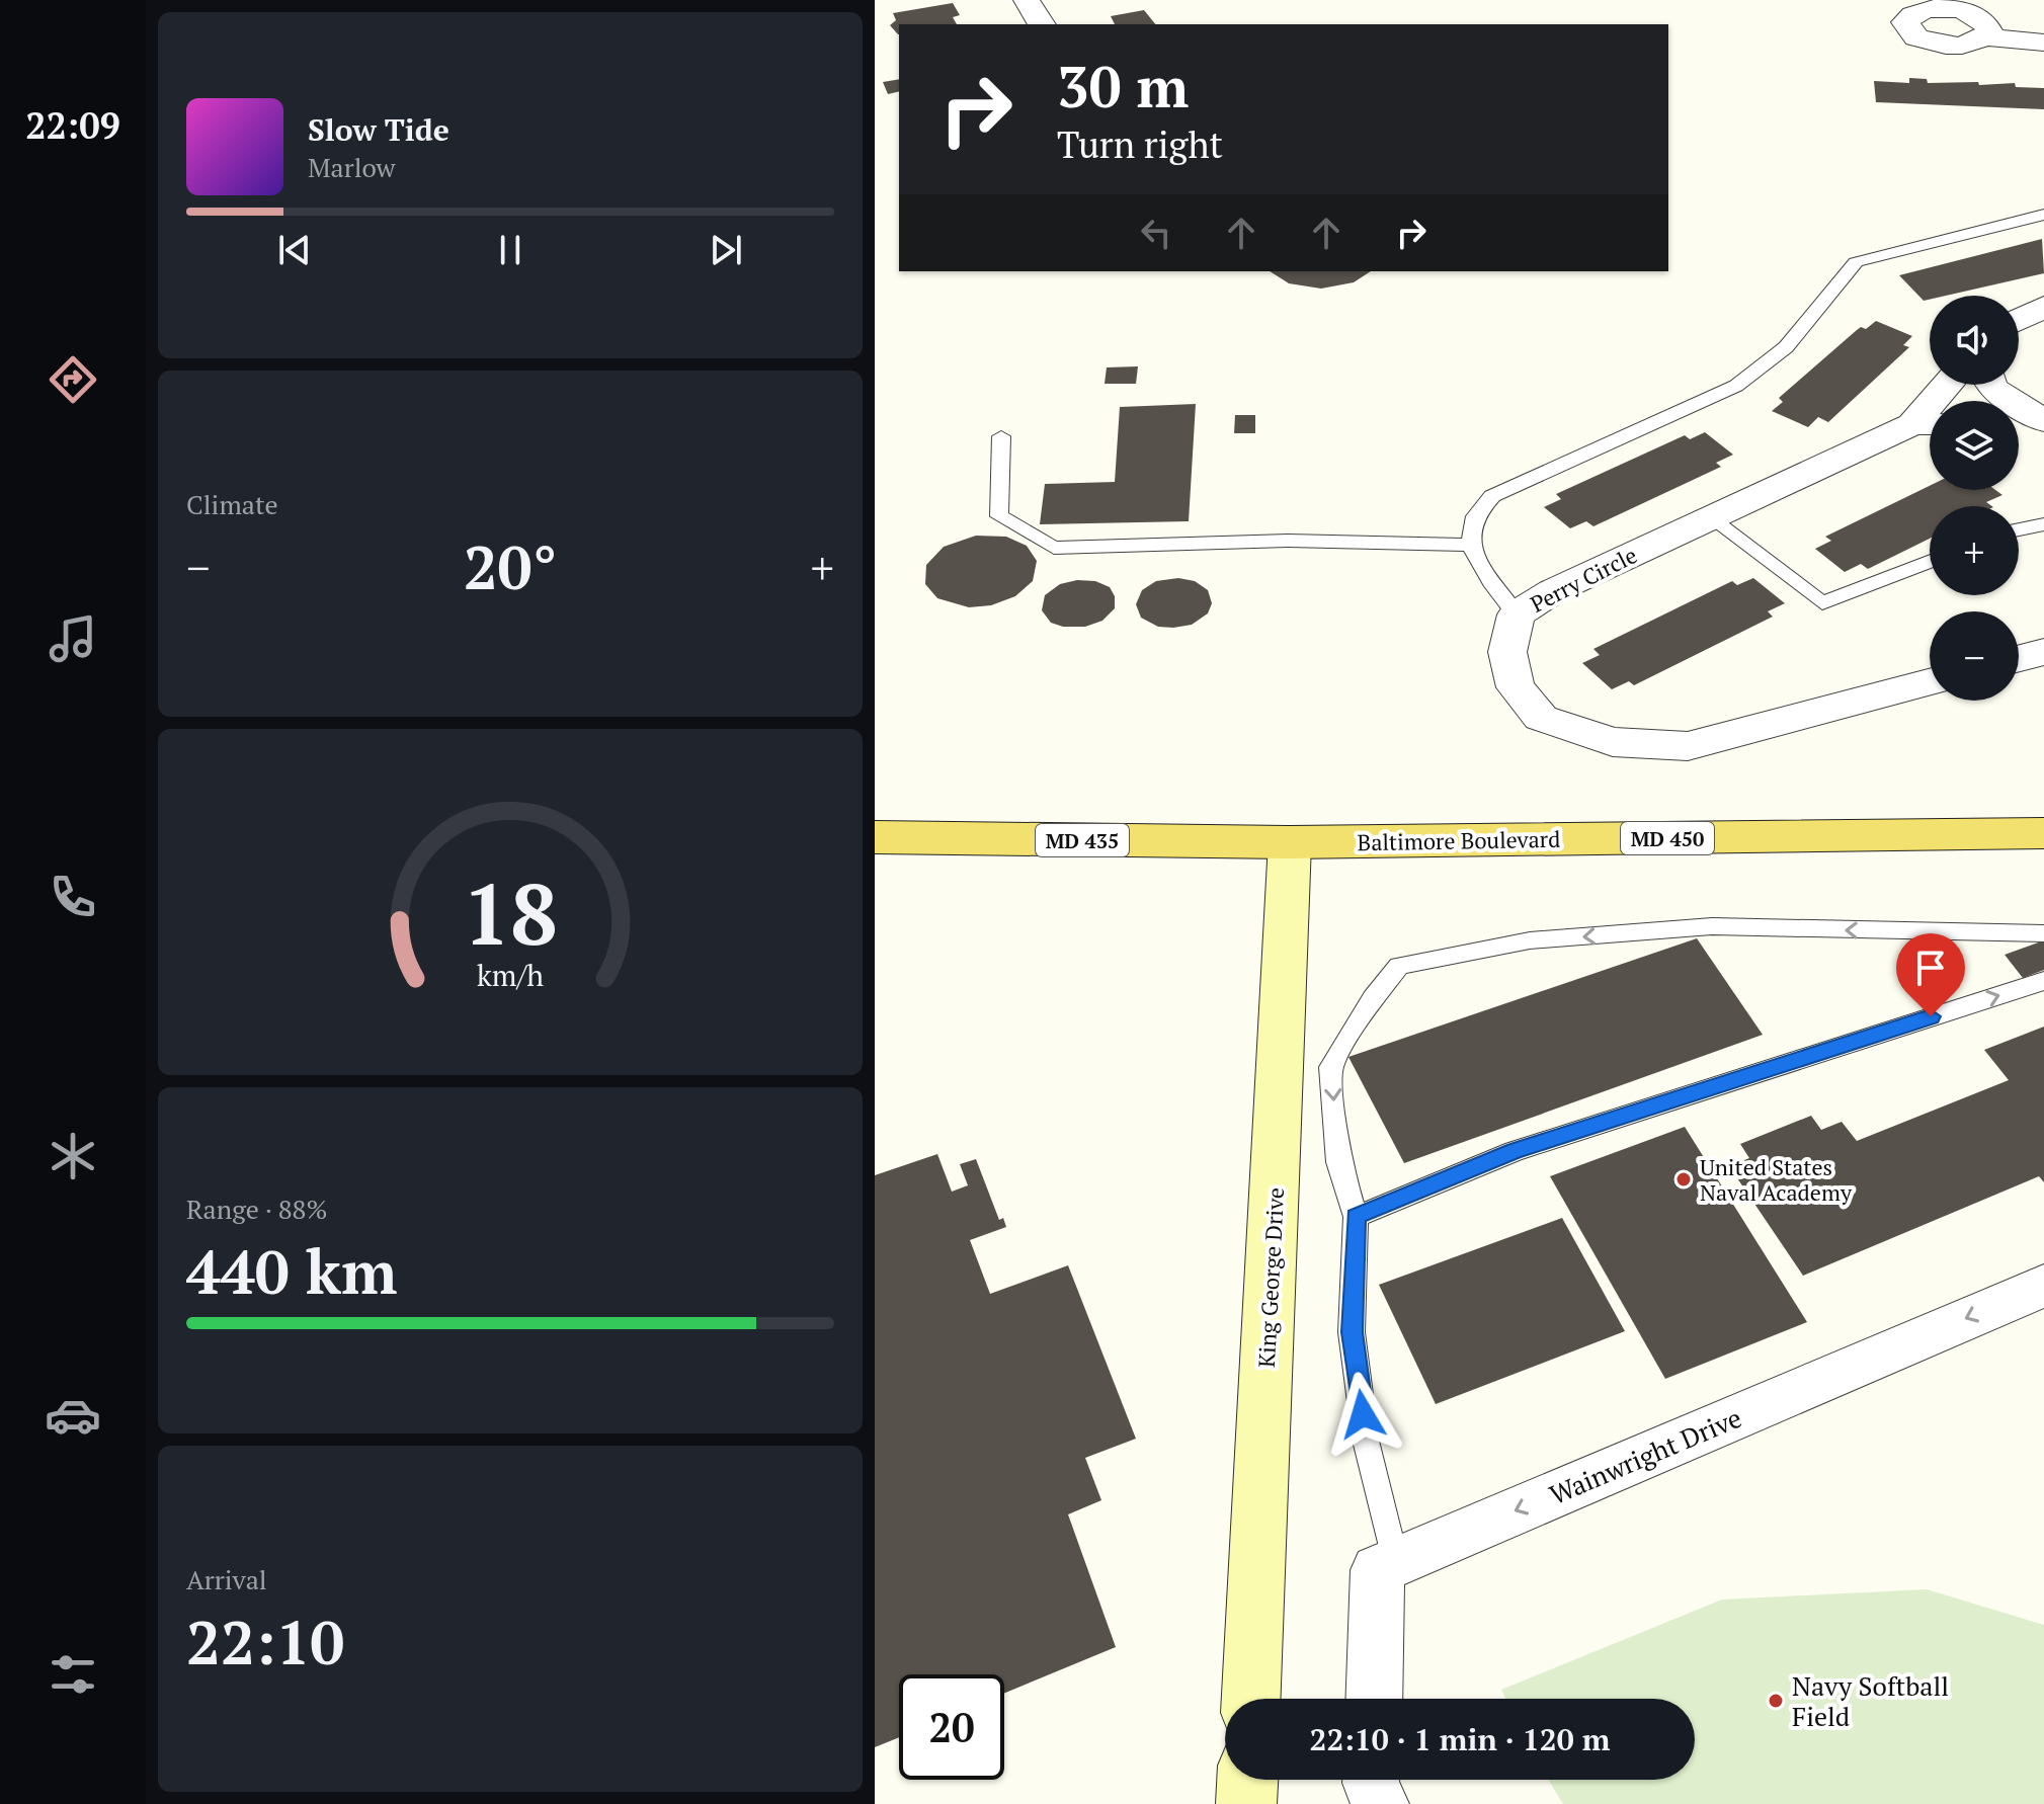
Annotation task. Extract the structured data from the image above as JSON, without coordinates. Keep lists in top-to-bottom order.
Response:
{
  "streets": {
    "main road": [
      "MD 450",
      "MD 435",
      "Baltimore Boulevard",
      "King George Drive"
    ],
    "street": ["Perry Circle", "Wainwright Drive"]
  },
  "crossings": [
    ["Baltimore Boulevard", "King George Drive"]
  ],
  "one_way": ["Wainwright Drive"],
  "places": ["United States Naval Academy", "Navy Softball Field"],
  "page": {
    "tabs": "22:09",
    "turn": ["30 m", "Turn right"],
    "song": ["Slow Tide", "Marlow"],
    "map_buttons": ["+", "−"],
    "tile": [
      "Climate",
      ["Range · 88%", "440 km"],
      ["Arrival", "22:10"]
    ],
    "heat": ["−", "20°", "+"],
    "limit": "20",
    "trip": "22:10 · 1 min · 120 m",
    "gauge": ["18", "km/h"]
  }
}
